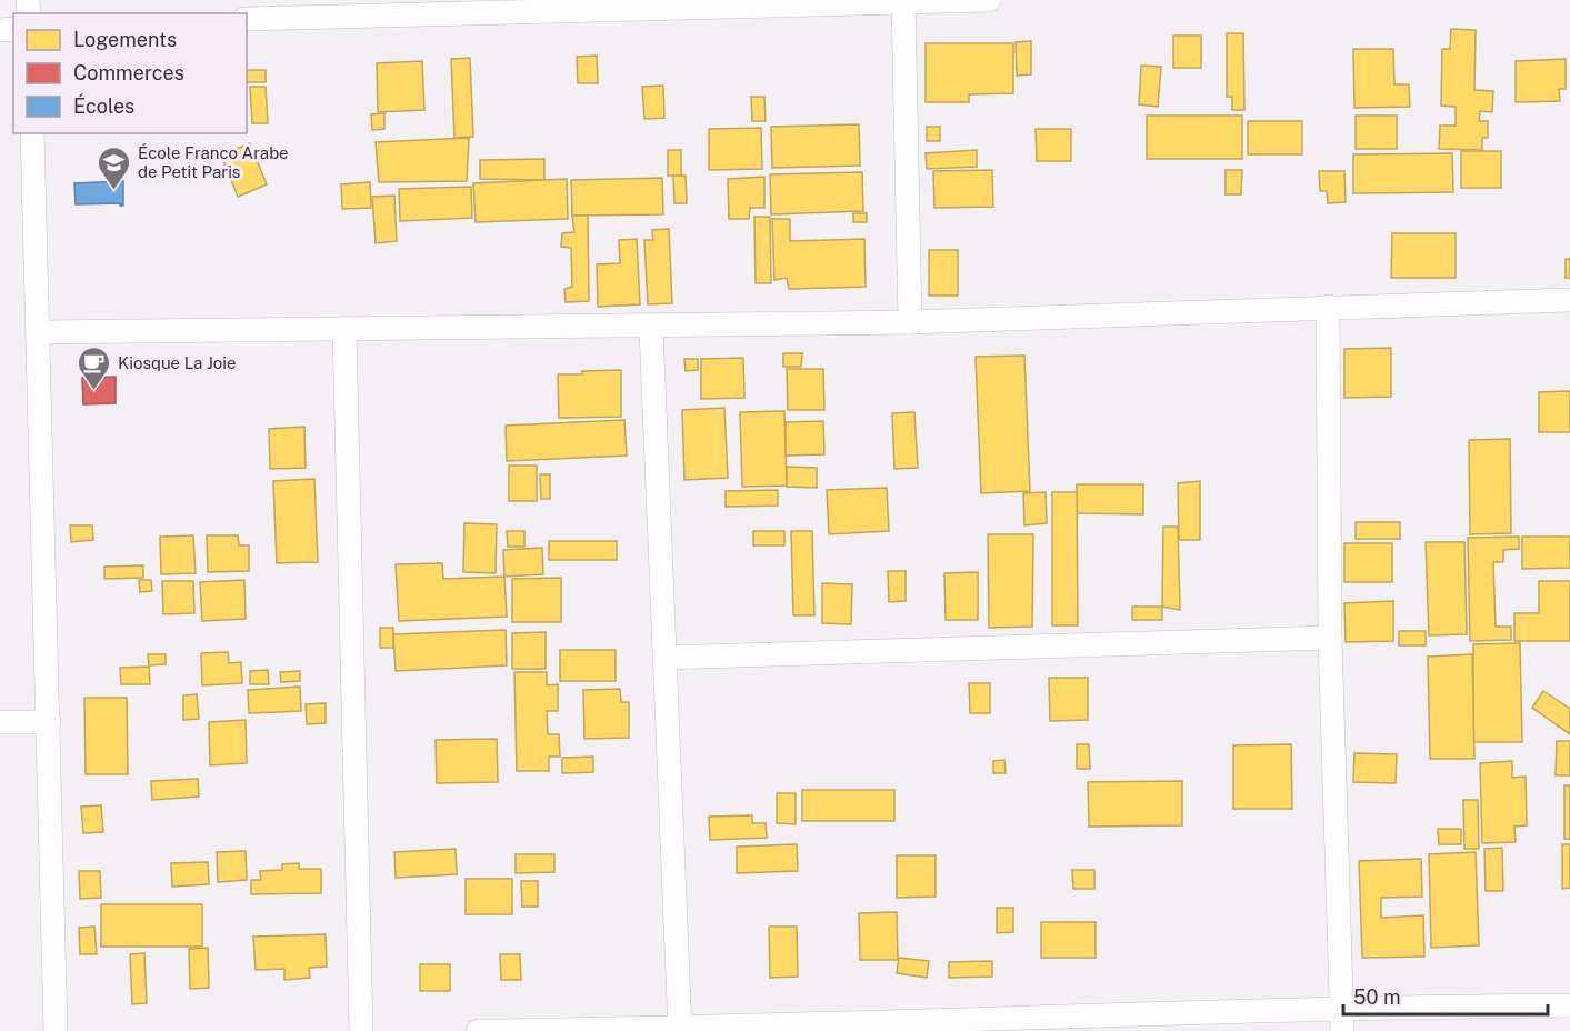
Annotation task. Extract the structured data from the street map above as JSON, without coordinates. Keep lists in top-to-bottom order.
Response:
{
  "places": {
    "school or university": ["École Franco Arabe de Petit Paris"],
    "cafe": ["Kiosque La Joie"]
  },
  "legend": ["Logements", "Commerces", "Écoles"],
  "scale_bar": "50 m"
}
